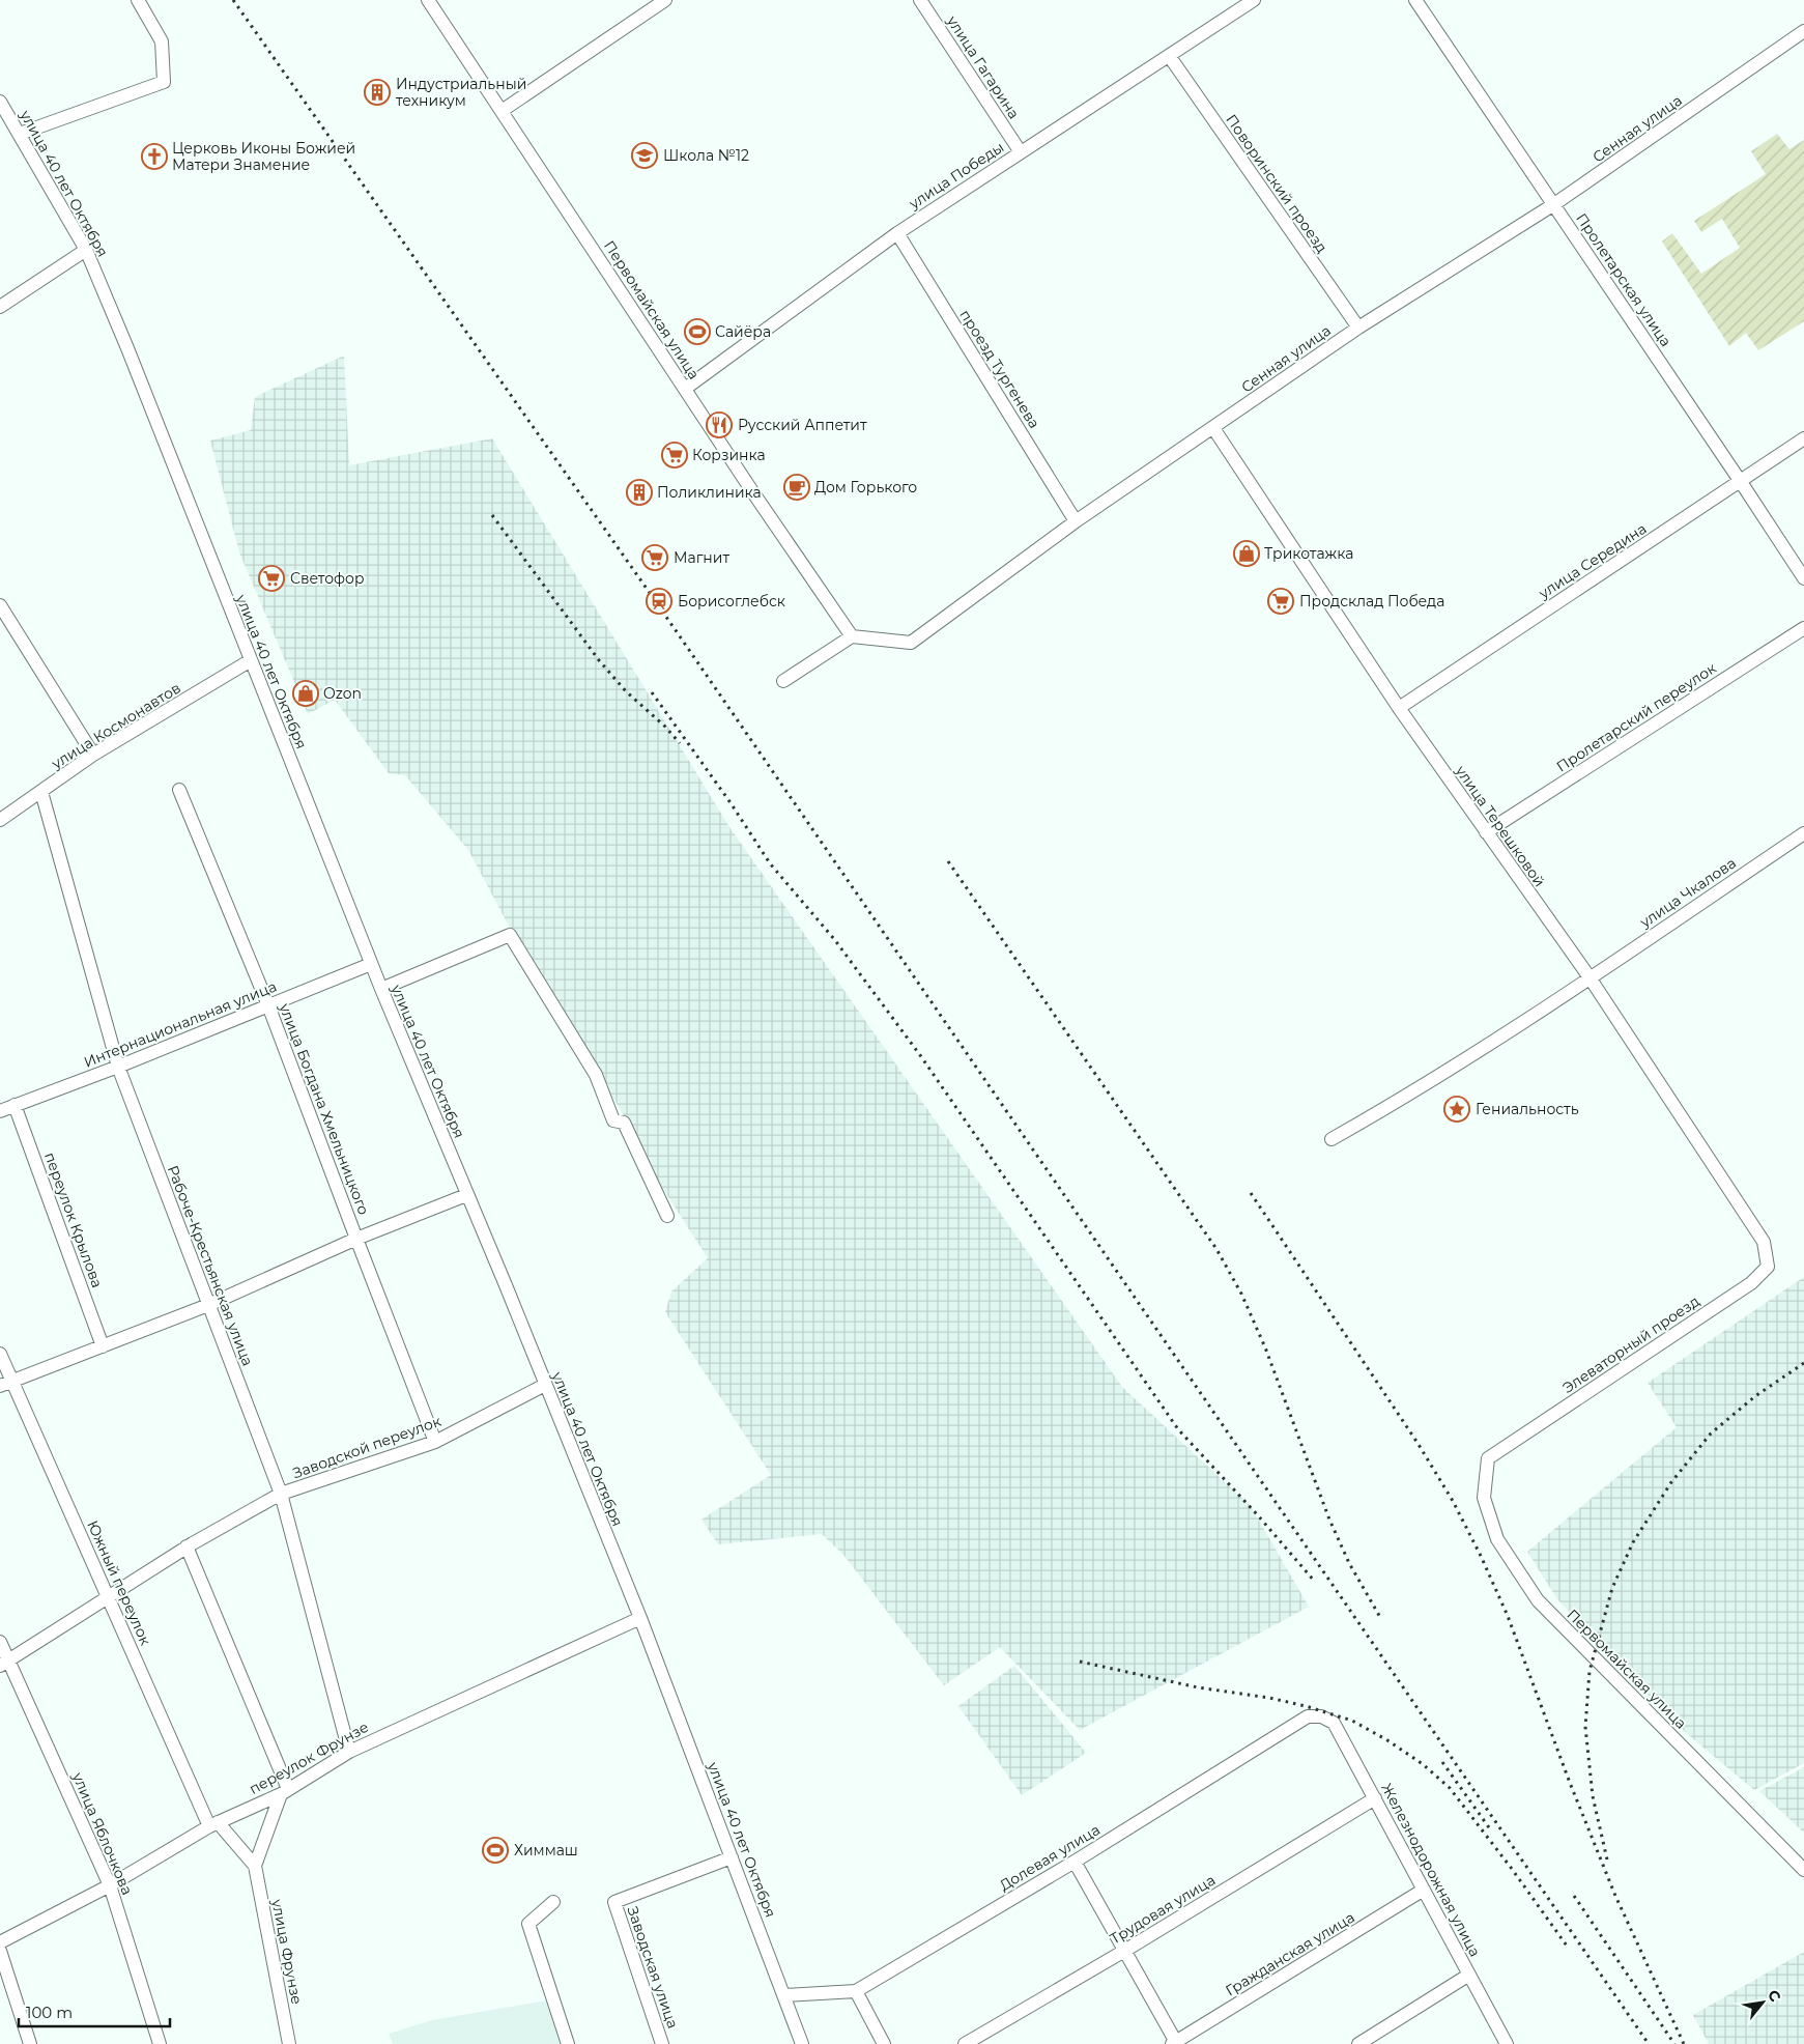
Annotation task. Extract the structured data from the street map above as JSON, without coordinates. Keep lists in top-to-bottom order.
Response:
{
  "streets": {
    "street": [
      "улица Гагарина",
      "Сенная улица",
      "улица Победы",
      "улица 40 лет Октября",
      "Поворинский проезд",
      "Пролетарская улица",
      "Первомайская улица",
      "проезд Тургенева",
      "улица Середина",
      "Пролетарский переулок",
      "улица Космонавтов",
      "улица Терешковой",
      "улица Чкалова",
      "Интернациональная улица",
      "улица Богдана Хмельницкого",
      "переулок Крылова",
      "Рабоче-Крестьянская улица",
      "Элеваторный проезд",
      "Заводской переулок",
      "Южный переулок",
      "переулок Фрунзе",
      "улица Яблочкова",
      "Долевая улица",
      "Железнодорожная улица",
      "Трудовая улица",
      "улица Фрунзе",
      "Гражданская улица",
      "Заводская улица"
    ]
  },
  "crossings": [
    ["улица Гагарина", "улица Победы"],
    ["Сенная улица", "Поворинский проезд"],
    ["Сенная улица", "Пролетарская улица"],
    ["Сенная улица", "Первомайская улица"],
    ["Сенная улица", "проезд Тургенева"],
    ["Сенная улица", "улица Терешковой"],
    ["улица Победы", "Поворинский проезд"],
    ["улица Победы", "Первомайская улица"],
    ["улица Победы", "проезд Тургенева"],
    ["улица 40 лет Октября", "улица Космонавтов"],
    ["улица 40 лет Октября", "Интернациональная улица"],
    ["улица 40 лет Октября", "Заводской переулок"],
    ["улица 40 лет Октября", "переулок Фрунзе"],
    ["улица 40 лет Октября", "Долевая улица"],
    ["улица 40 лет Октября", "Заводская улица"],
    ["Пролетарская улица", "улица Середина"],
    ["Первомайская улица", "Элеваторный проезд"],
    ["улица Середина", "улица Терешковой"],
    ["Пролетарский переулок", "улица Терешковой"],
    ["улица Космонавтов", "Рабоче-Крестьянская улица"],
    ["улица Терешковой", "улица Чкалова"],
    ["улица Терешковой", "Элеваторный проезд"],
    ["Интернациональная улица", "улица Богдана Хмельницкого"],
    ["Интернациональная улица", "переулок Крылова"],
    ["Интернациональная улица", "Рабоче-Крестьянская улица"],
    ["улица Богдана Хмельницкого", "Заводской переулок"],
    ["Рабоче-Крестьянская улица", "Заводской переулок"],
    ["Рабоче-Крестьянская улица", "переулок Фрунзе"],
    ["Заводской переулок", "Южный переулок"],
    ["Заводской переулок", "улица Яблочкова"],
    ["Южный переулок", "переулок Фрунзе"],
    ["переулок Фрунзе", "улица Яблочкова"],
    ["Долевая улица", "Железнодорожная улица"],
    ["Железнодорожная улица", "Трудовая улица"],
    ["Железнодорожная улица", "Гражданская улица"]
  ],
  "places": {
    "building": ["Индустриальный техникум", "Поликлиника"],
    "school or university": ["Школа №12"],
    "church": ["Церковь Иконы Божией Матери Знамение"],
    "sports": ["Сайёра", "Химмаш"],
    "restaurant": ["Русский Аппетит"],
    "supermarket": [
      "Корзинка",
      "Магнит",
      "Светофор",
      "Продсклад Победа"
    ],
    "cafe": ["Дом Горького"],
    "shop": ["Трикотажка", "Ozon"],
    "station": ["Борисоглебск"],
    "place": ["Гениальность"]
  },
  "scale_bar": "100 m",
  "north": "top right"
}
